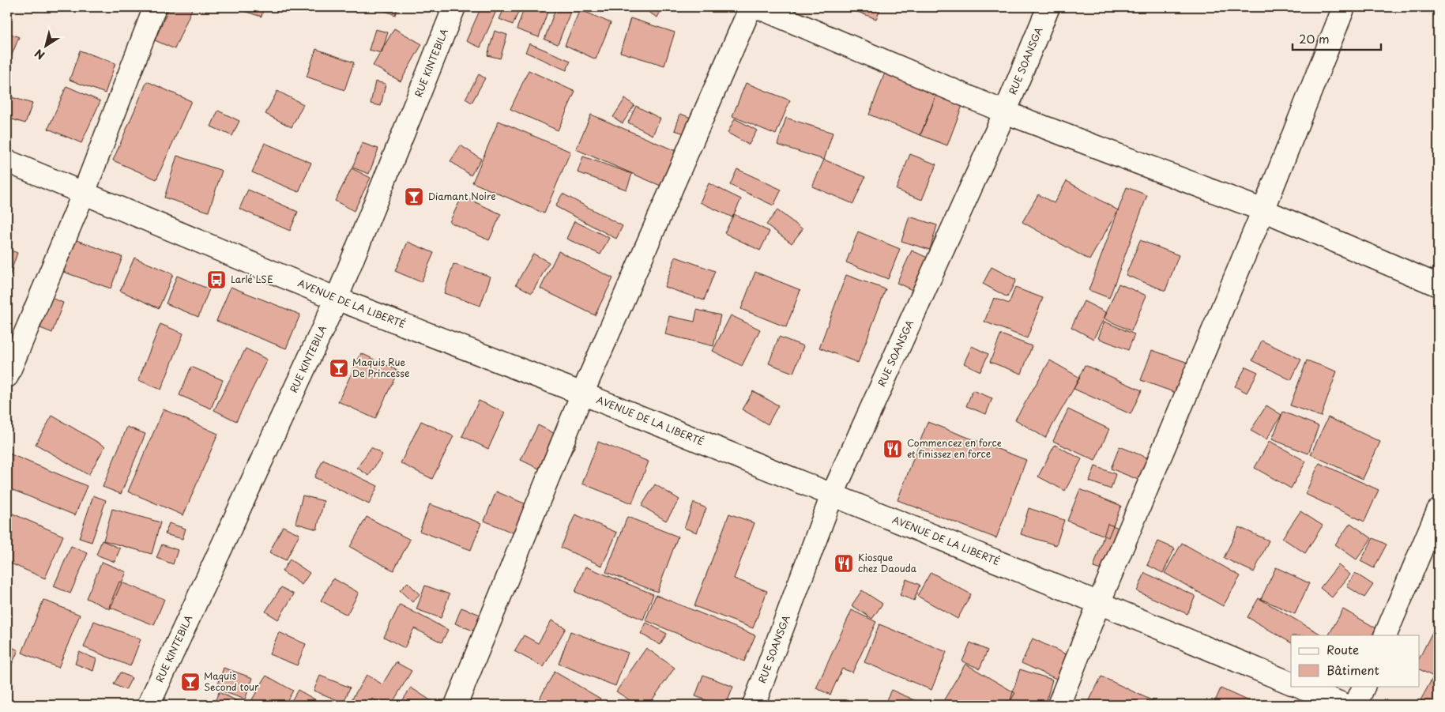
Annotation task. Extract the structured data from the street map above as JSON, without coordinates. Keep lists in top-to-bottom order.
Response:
{
  "streets": {
    "street": ["RUE SOANSGA", "RUE KINTEBILA", "AVENUE DE LA LIBERTÉ"]
  },
  "crossings": [
    ["RUE SOANSGA", "AVENUE DE LA LIBERTÉ"],
    ["RUE KINTEBILA", "AVENUE DE LA LIBERTÉ"]
  ],
  "places": {
    "bar": ["Diamant Noire", "Maquis Rue De Princesse", "Maquis Second tour"],
    "bus stop": ["Larlé LSE"],
    "restaurant": ["Commencez en force et finissez en force", "Kiosque chez Daouda"]
  },
  "legend": ["Route", "Bâtiment"],
  "scale_bar": "20 m",
  "north": "bottom left"
}
